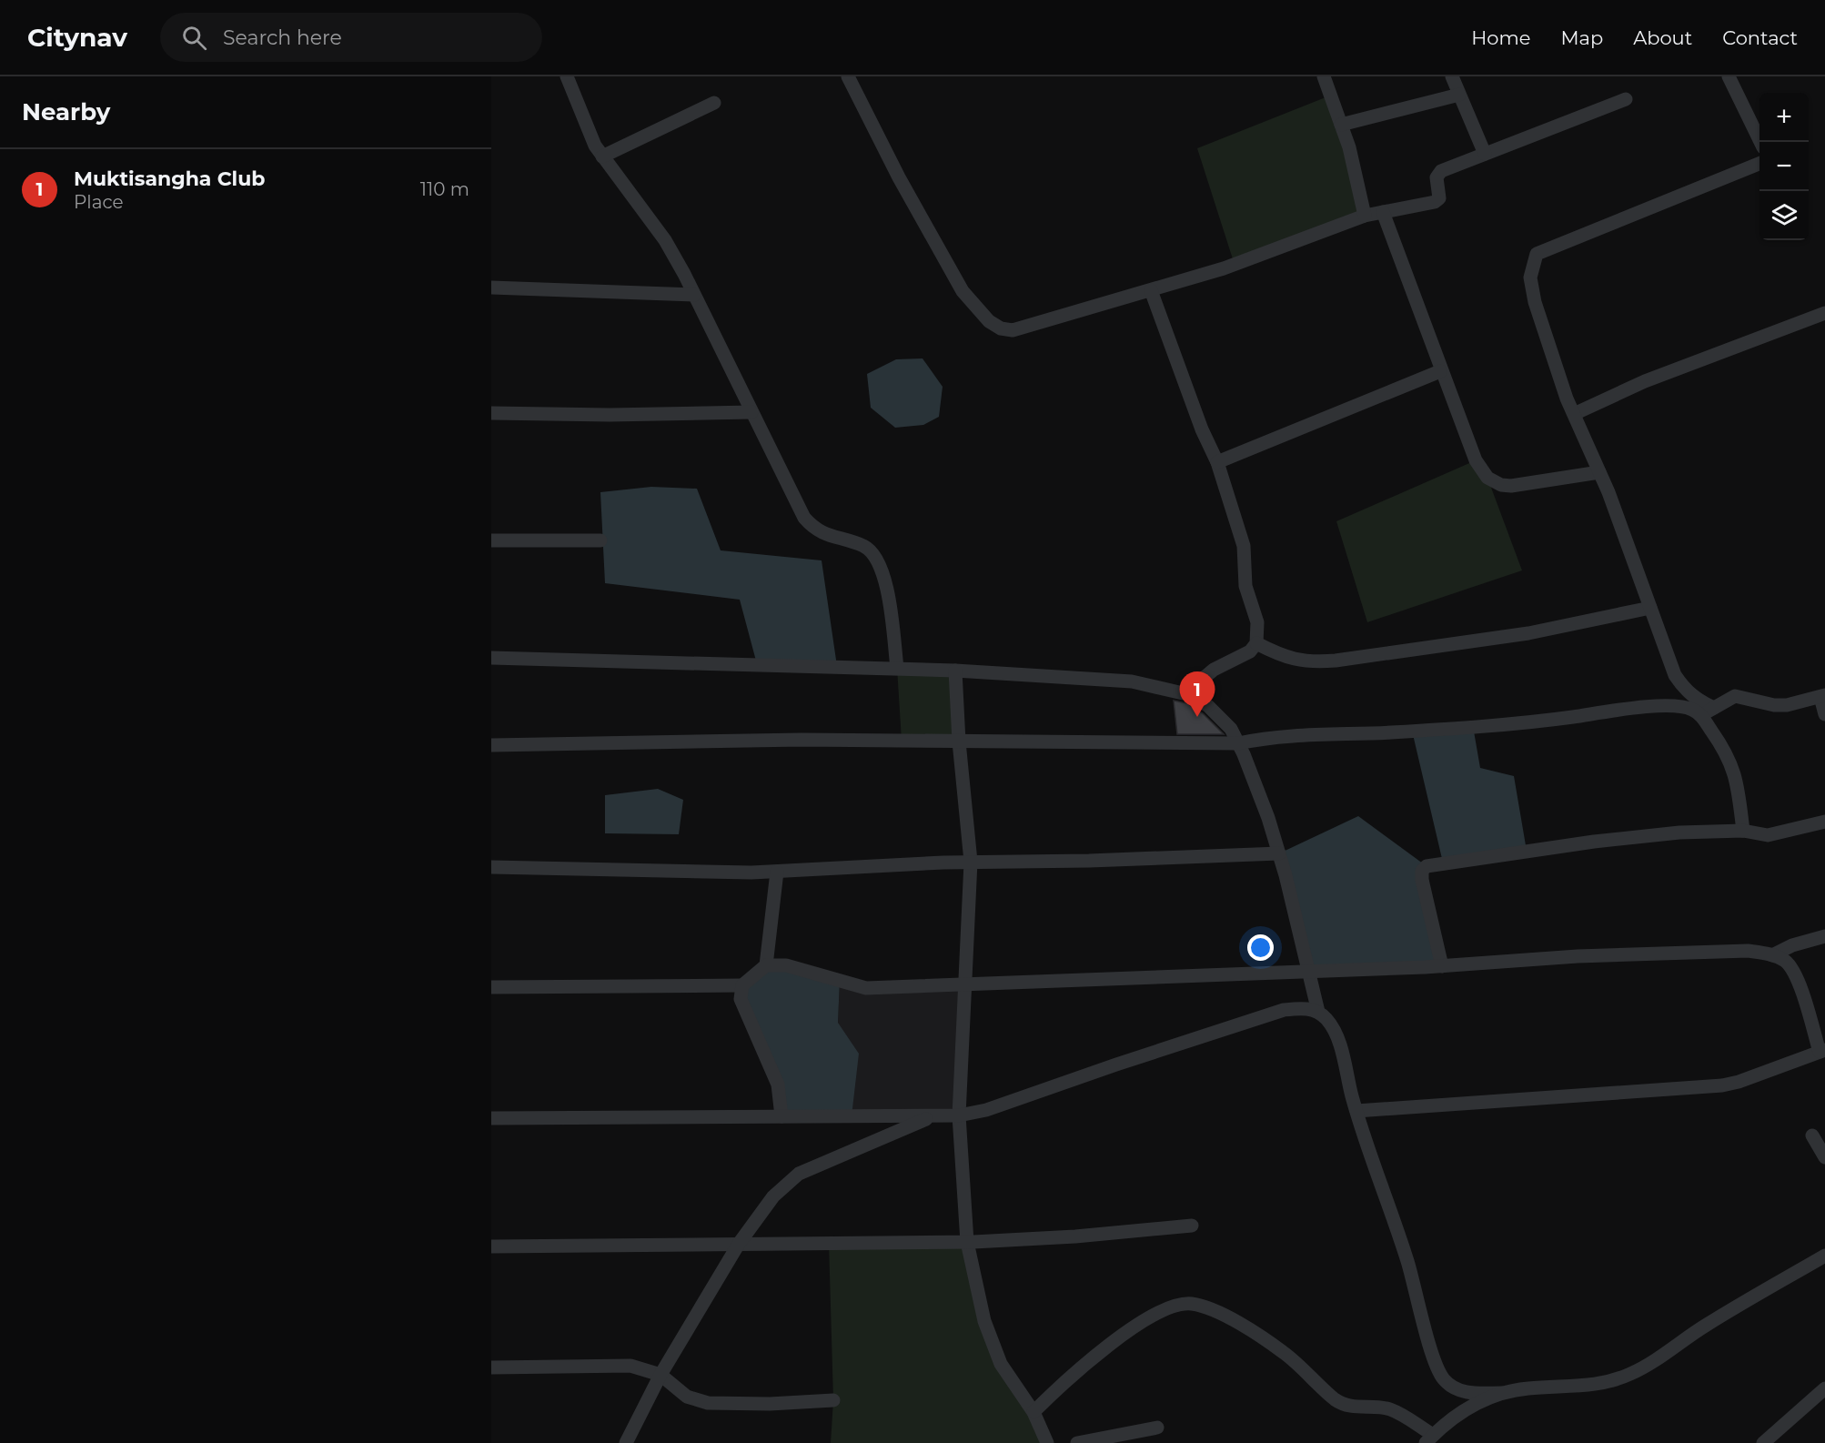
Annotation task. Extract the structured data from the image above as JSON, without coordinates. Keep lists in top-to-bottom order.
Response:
{
  "page": {
    "header": "Citynav",
    "search": "Search here",
    "nav": [
      "Home",
      "Map",
      "About",
      "Contact"
    ],
    "heading": "Nearby",
    "map_buttons": ["+", "−"],
    "list": [
      {
        "mark": "1",
        "name": "Muktisangha Club",
        "note": "Place",
        "value": "110 m"
      }
    ],
    "pins": "1"
  }
}
